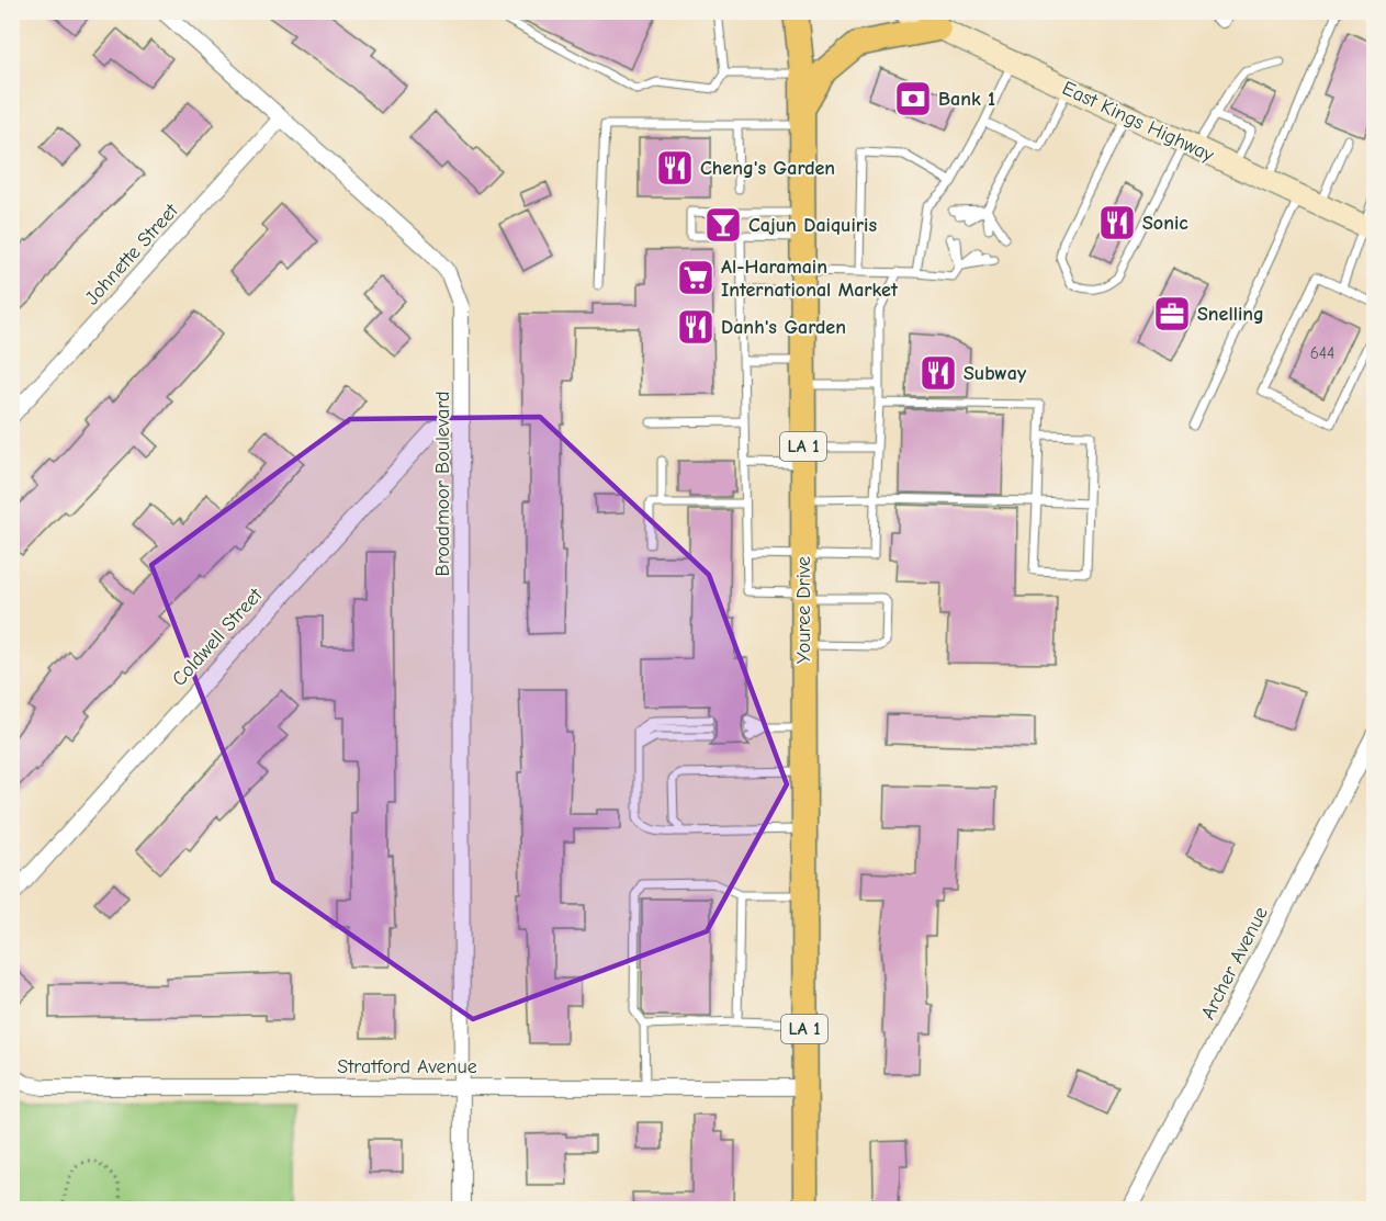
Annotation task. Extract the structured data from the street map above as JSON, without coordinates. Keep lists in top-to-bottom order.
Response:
{
  "streets": {
    "main road": ["East Kings Highway", "LA 1", "Youree Drive"],
    "street": [
      "Johnette Street",
      "Broadmoor Boulevard",
      "Coldwell Street",
      "Archer Avenue",
      "Stratford Avenue"
    ]
  },
  "crossings": [
    ["Johnette Street", "Broadmoor Boulevard"],
    ["Broadmoor Boulevard", "Coldwell Street"],
    ["Broadmoor Boulevard", "Stratford Avenue"],
    ["Youree Drive", "Stratford Avenue"]
  ],
  "places": {
    "bank": ["Bank 1"],
    "restaurant": [
      "Cheng's Garden",
      "Sonic",
      "Danh's Garden",
      "Subway"
    ],
    "bar": ["Cajun Daiquiris"],
    "supermarket": ["Al-Haramain International Market"],
    "office": ["Snelling"]
  },
  "house_numbers": ["644"]
}
